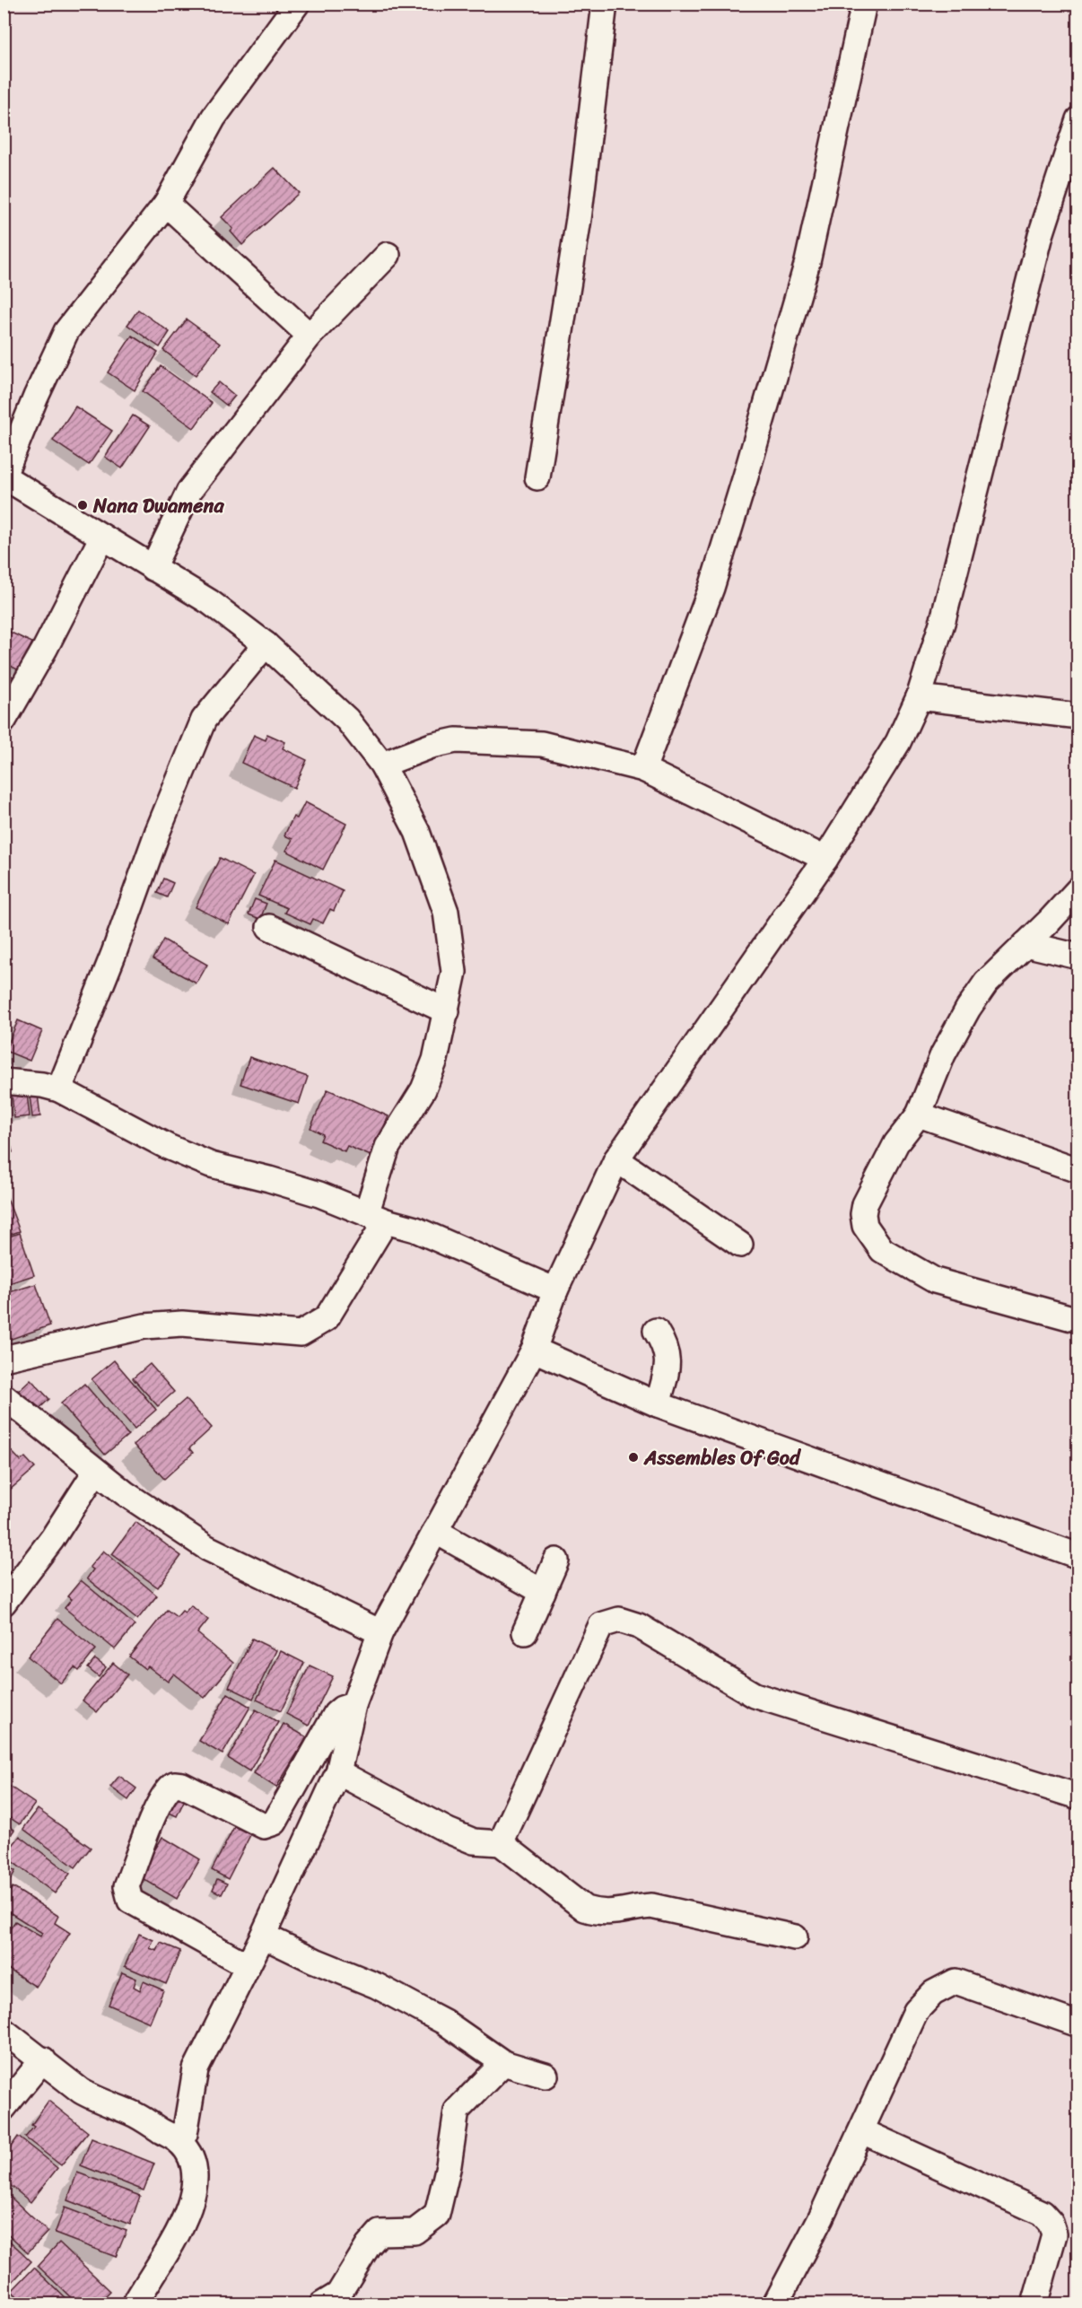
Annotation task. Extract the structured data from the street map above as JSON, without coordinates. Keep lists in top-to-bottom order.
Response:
{
  "places": ["Nana Dwamena", "Assembles Of God"]
}
